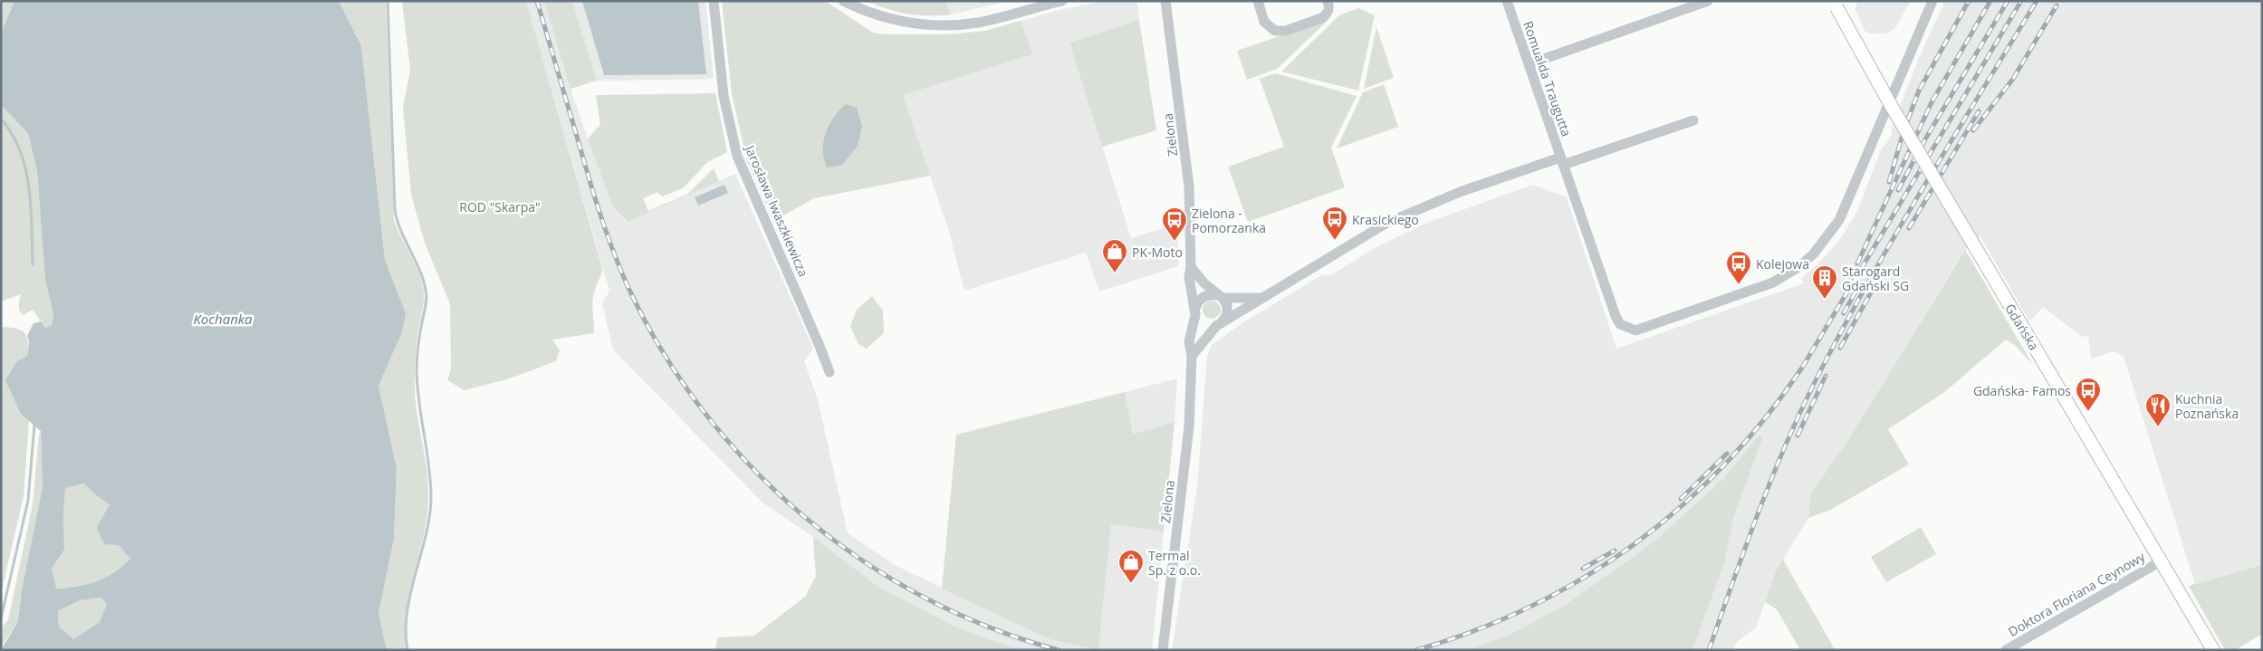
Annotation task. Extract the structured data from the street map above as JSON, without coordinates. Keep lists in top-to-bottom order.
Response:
{
  "streets": {
    "main road": ["Gdańska"],
    "street": [
      "Romualda Traugutta",
      "Zielona",
      "Jarosława Iwaszkiewicza",
      "Doktora Floriana Ceynowy"
    ]
  },
  "crossings": [
    ["Gdańska", "Doktora Floriana Ceynowy"]
  ],
  "water": ["Kochanka"],
  "parks": ["ROD \"Skarpa\""],
  "places": {
    "bus stop": [
      "Krasickiego",
      "Zielona - Pomorzanka",
      "Kolejowa",
      "Gdańska- Famos"
    ],
    "shop": ["PK-Moto", "Termal Sp. z o.o."],
    "building": ["Starogard Gdański SG"],
    "restaurant": ["Kuchnia Poznańska"]
  }
}
